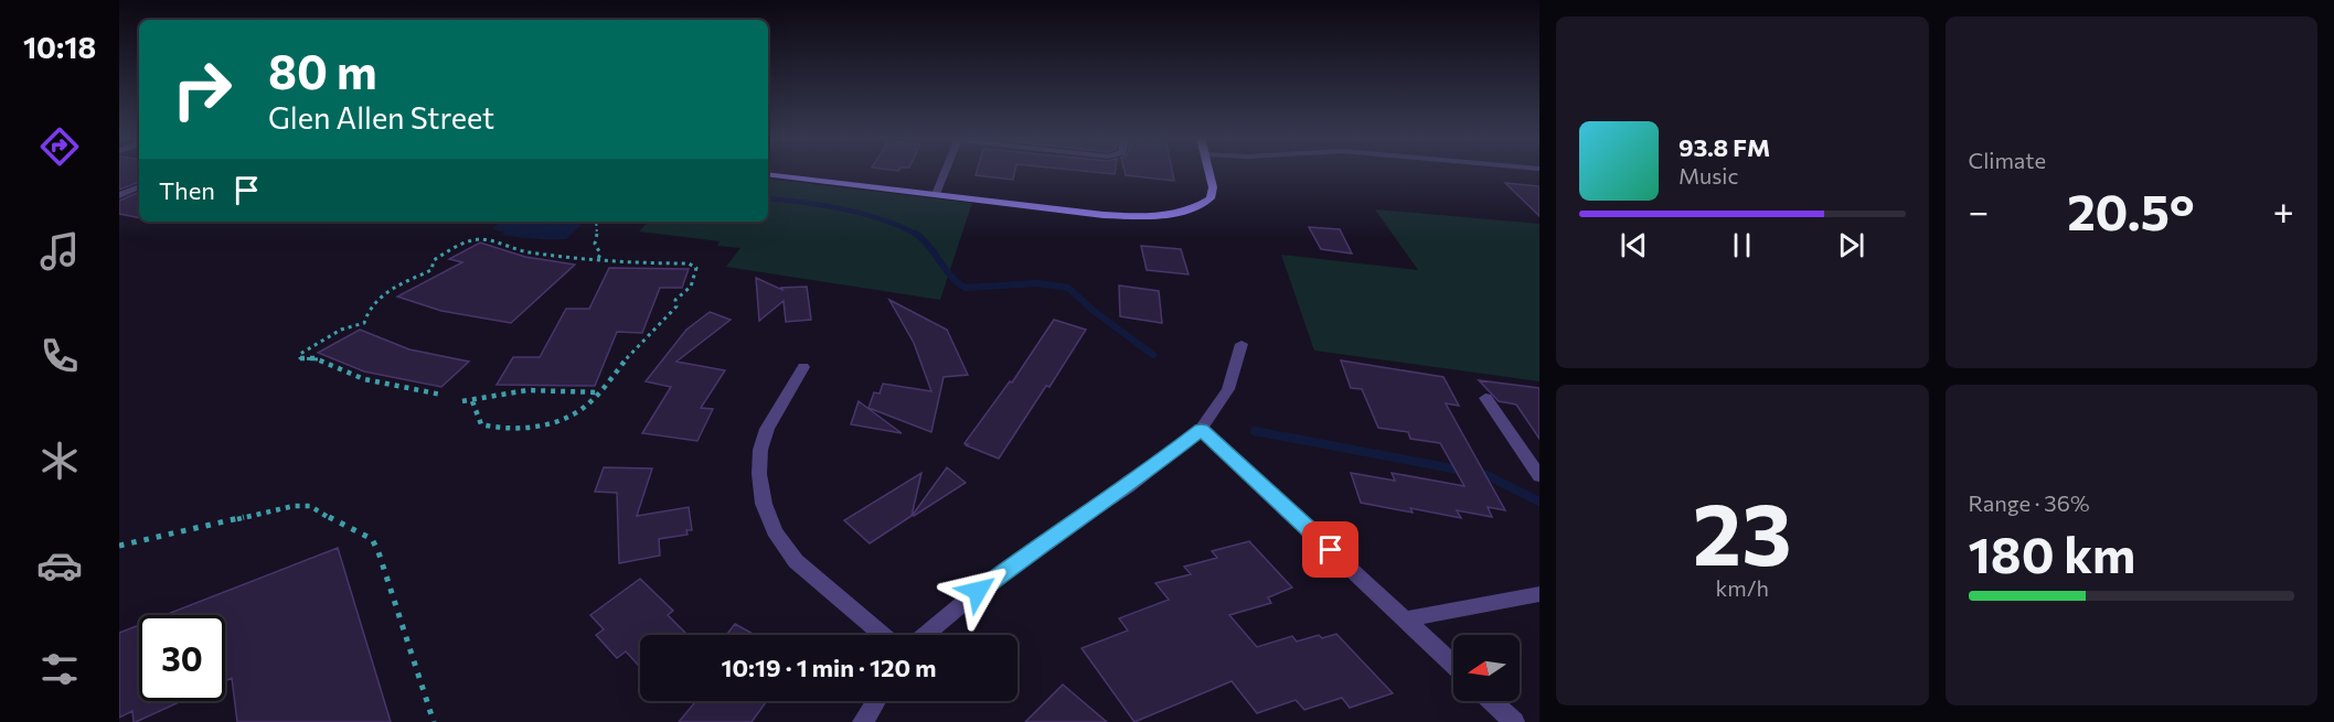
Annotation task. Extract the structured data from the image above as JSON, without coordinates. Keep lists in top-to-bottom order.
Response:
{
  "north": "left",
  "page": {
    "tabs": "10:18",
    "tile": [
      "Climate",
      ["23", "km/h"],
      ["Range · 36%", "180 km"]
    ],
    "turn": ["80 m", "Glen Allen Street"],
    "song": ["93.8 FM", "Music"],
    "then": "Then",
    "heat": ["−", "20.5°", "+"],
    "limit": "30",
    "trip": "10:19 · 1 min · 120 m"
  }
}
